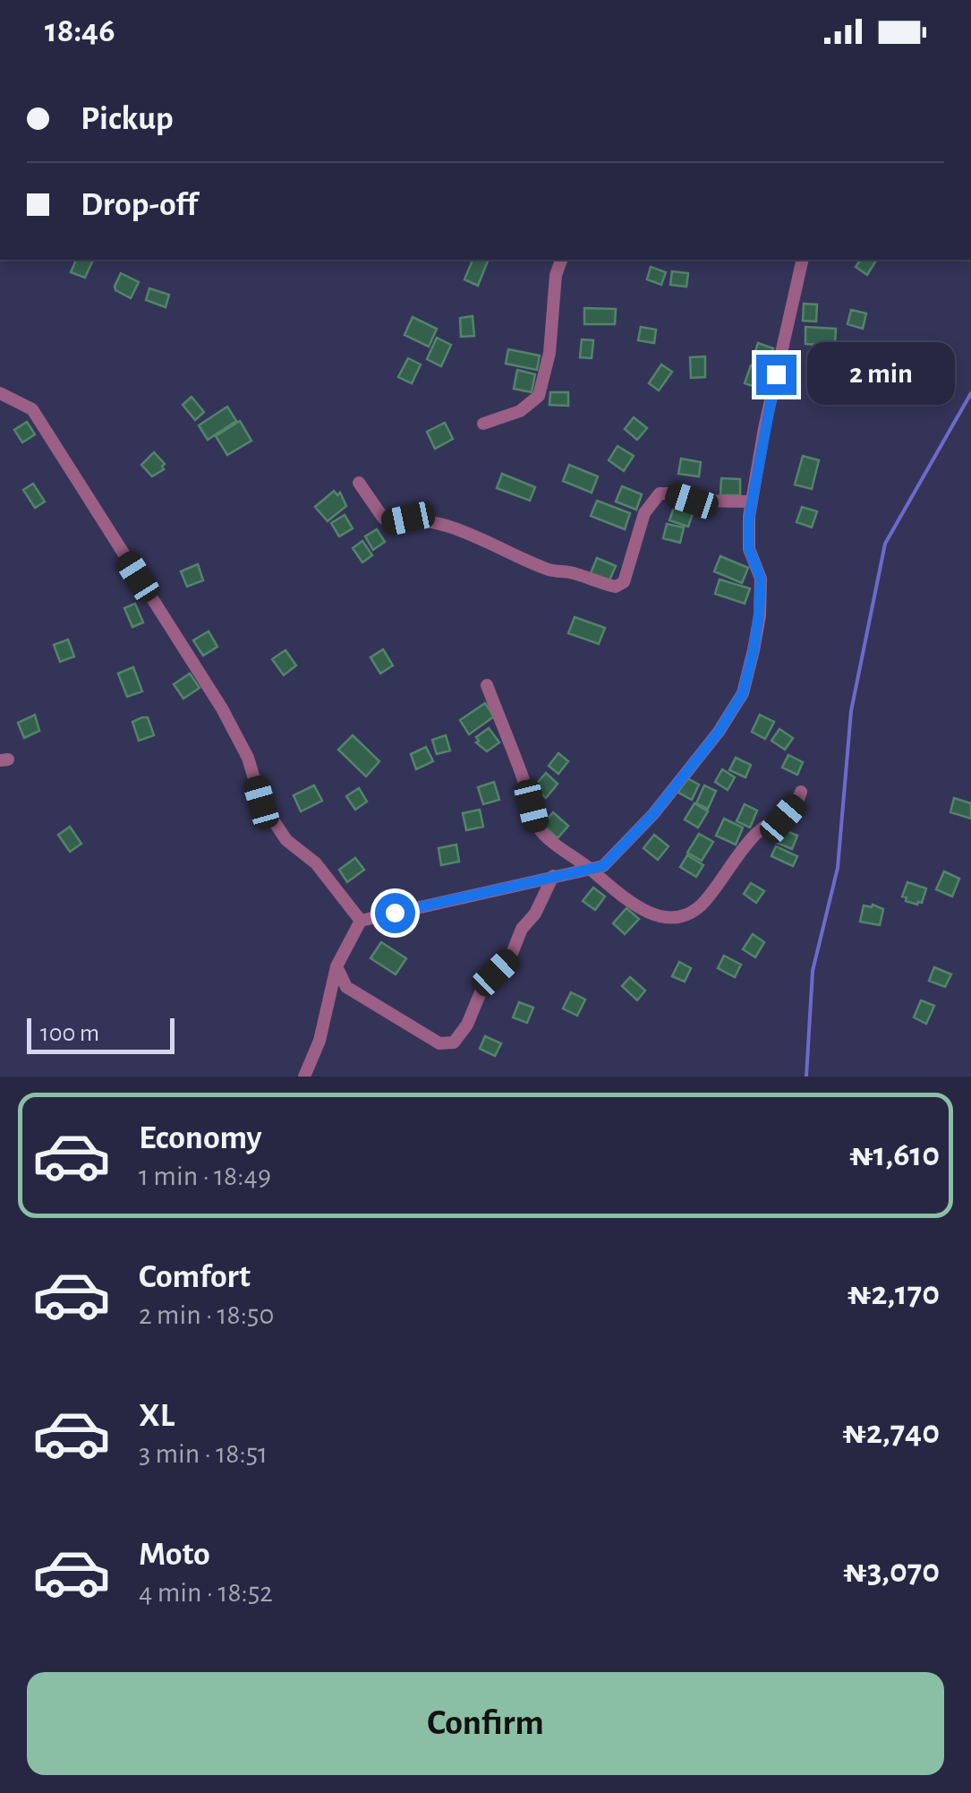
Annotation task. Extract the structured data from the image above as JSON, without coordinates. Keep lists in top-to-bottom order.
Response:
{
  "scale_bar": "100 m",
  "page": {
    "status": "18:46",
    "banner": ["Pickup", "Drop-off"],
    "bubble": "2 min",
    "scale": "100 m",
    "list": [
      {
        "name": "Economy",
        "note": "1 min · 18:49",
        "value": "₦1,610"
      },
      {
        "name": "Comfort",
        "note": "2 min · 18:50",
        "value": "₦2,170"
      },
      {
        "name": "XL",
        "note": "3 min · 18:51",
        "value": "₦2,740"
      },
      {
        "name": "Moto",
        "note": "4 min · 18:52",
        "value": "₦3,070"
      }
    ],
    "buttons": "Confirm"
  }
}
